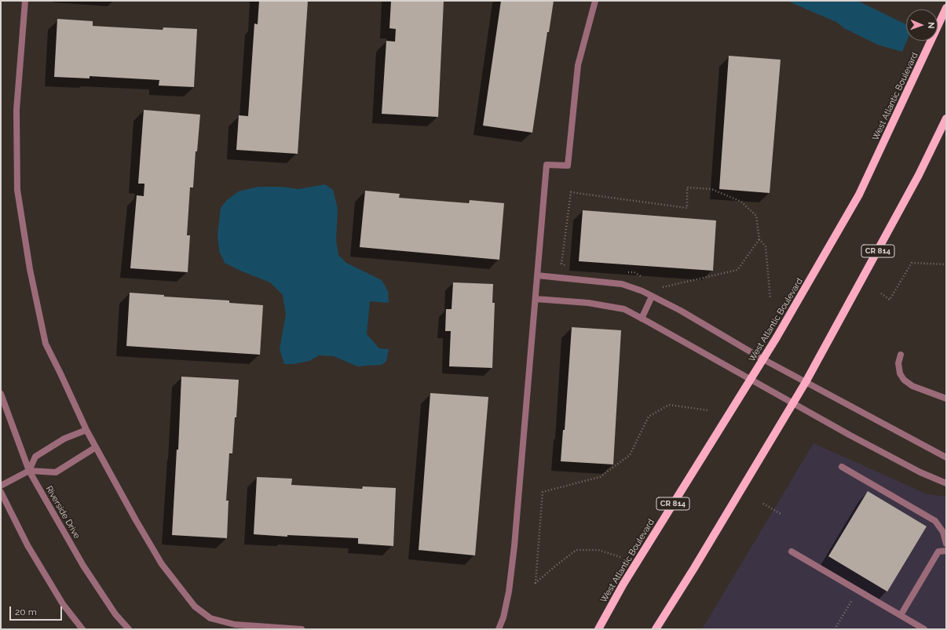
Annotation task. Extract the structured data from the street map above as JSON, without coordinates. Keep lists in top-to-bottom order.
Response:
{
  "streets": {
    "main road": ["West Atlantic Boulevard", "CR 814"],
    "street": ["Riverside Drive"]
  },
  "scale_bar": "20 m",
  "north": "right"
}
